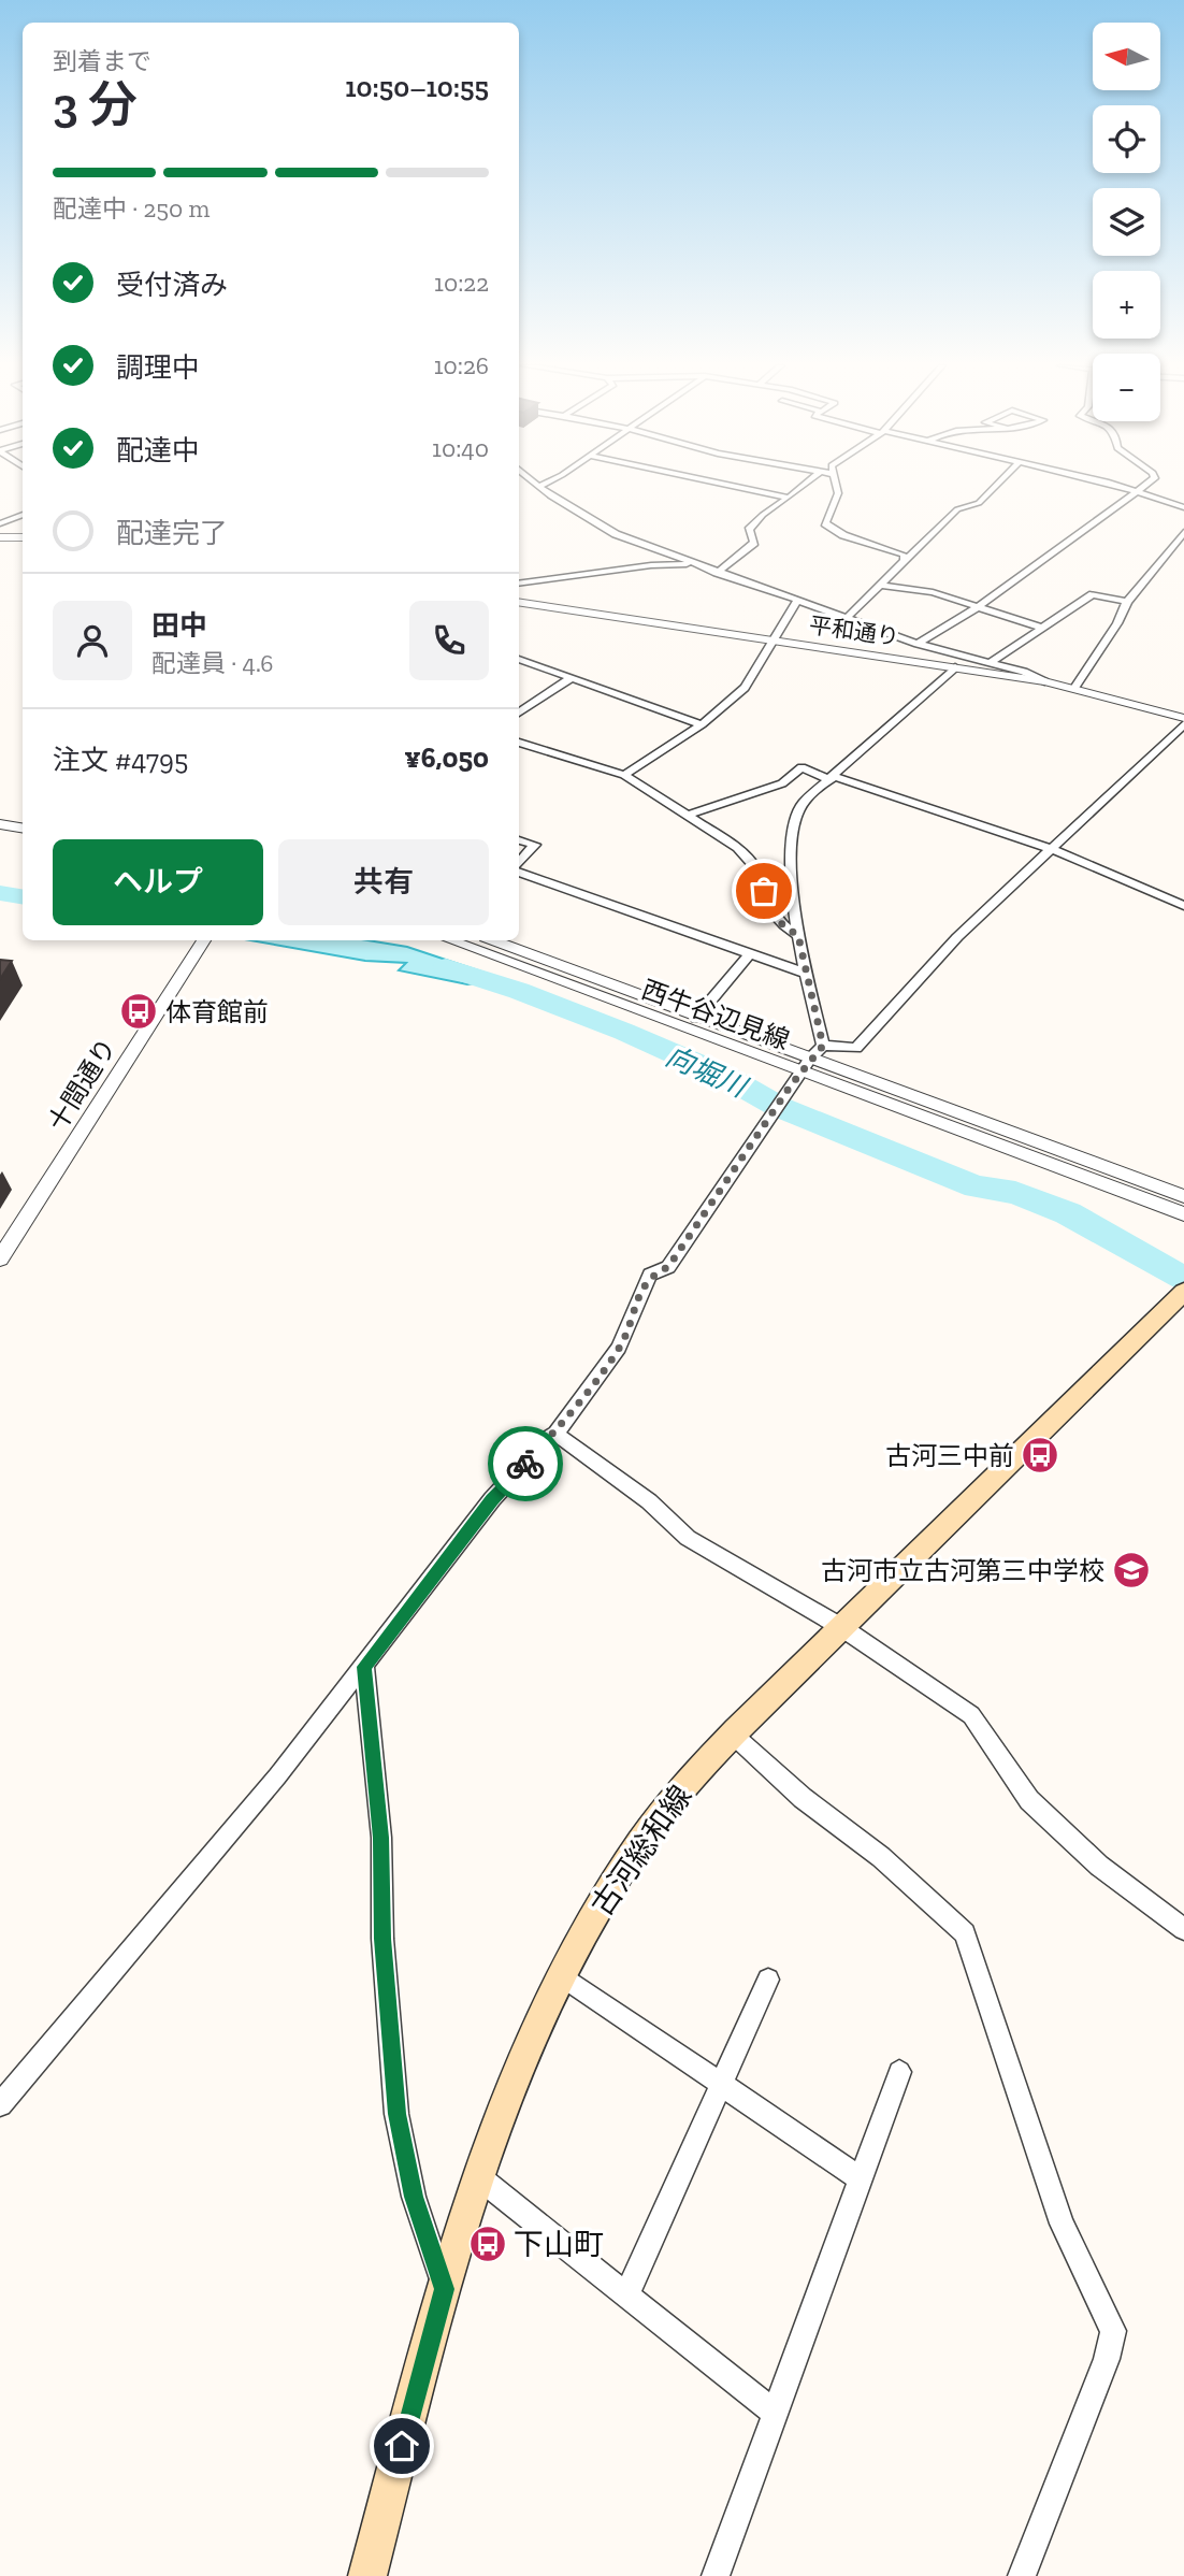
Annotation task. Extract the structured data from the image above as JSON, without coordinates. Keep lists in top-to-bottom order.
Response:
{
  "streets": {
    "main road": ["古河総和線"],
    "street": ["平和通り", "西牛谷辺見線", "十間通り"]
  },
  "water": ["向堀川"],
  "places": {
    "bus stop": ["体育館前", "古河三中前", "下山町"],
    "school or university": ["古河市立古河第三中学校"]
  },
  "north": "left",
  "page": {
    "map_buttons": ["+", "−"],
    "heading": ["3 分", "到着まで", "10:50–10:55"],
    "panel": [
      "田中",
      "配達員 · 4.6",
      "注文 #4795",
      "¥6,050"
    ],
    "bar": "配達中 · 250 m",
    "list": [
      ["受付済み", "10:22"],
      ["調理中", "10:26"],
      ["配達中", "10:40"],
      "配達完了"
    ],
    "buttons": ["ヘルプ", "共有"]
  }
}
